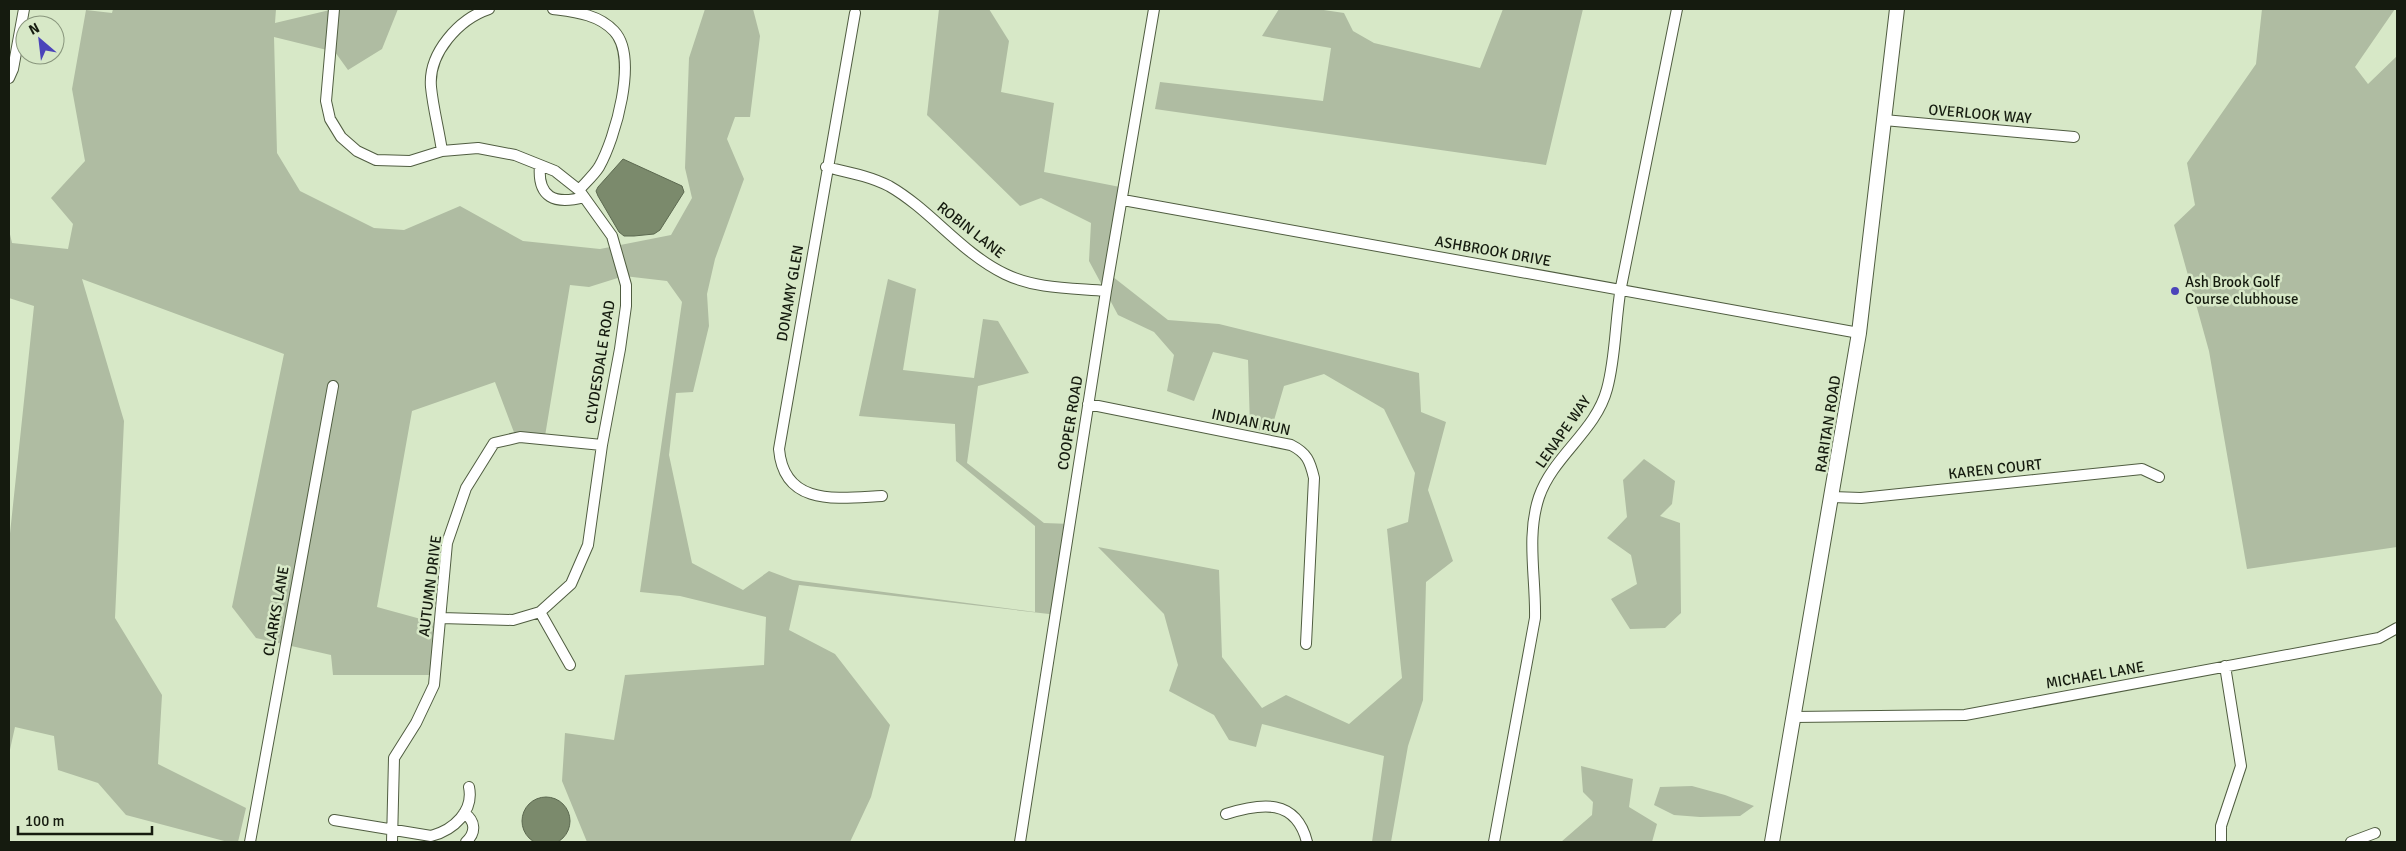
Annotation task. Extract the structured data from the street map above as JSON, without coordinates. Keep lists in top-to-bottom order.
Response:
{
  "streets": {
    "street": [
      "OVERLOOK WAY",
      "ROBIN LANE",
      "ASHBROOK DRIVE",
      "DONAMY GLEN",
      "CLYDESDALE ROAD",
      "INDIAN RUN",
      "COOPER ROAD",
      "RARITAN ROAD",
      "LENAPE WAY",
      "KAREN COURT",
      "AUTUMN DRIVE",
      "CLARKS LANE",
      "MICHAEL LANE"
    ]
  },
  "crossings": [
    ["OVERLOOK WAY", "RARITAN ROAD"],
    ["ROBIN LANE", "DONAMY GLEN"],
    ["ROBIN LANE", "COOPER ROAD"],
    ["ASHBROOK DRIVE", "COOPER ROAD"],
    ["ASHBROOK DRIVE", "RARITAN ROAD"],
    ["ASHBROOK DRIVE", "LENAPE WAY"],
    ["CLYDESDALE ROAD", "AUTUMN DRIVE"],
    ["INDIAN RUN", "COOPER ROAD"],
    ["RARITAN ROAD", "KAREN COURT"],
    ["RARITAN ROAD", "MICHAEL LANE"]
  ],
  "places": ["Ash Brook Golf Course clubhouse"],
  "scale_bar": "100 m",
  "north": "top left"
}
